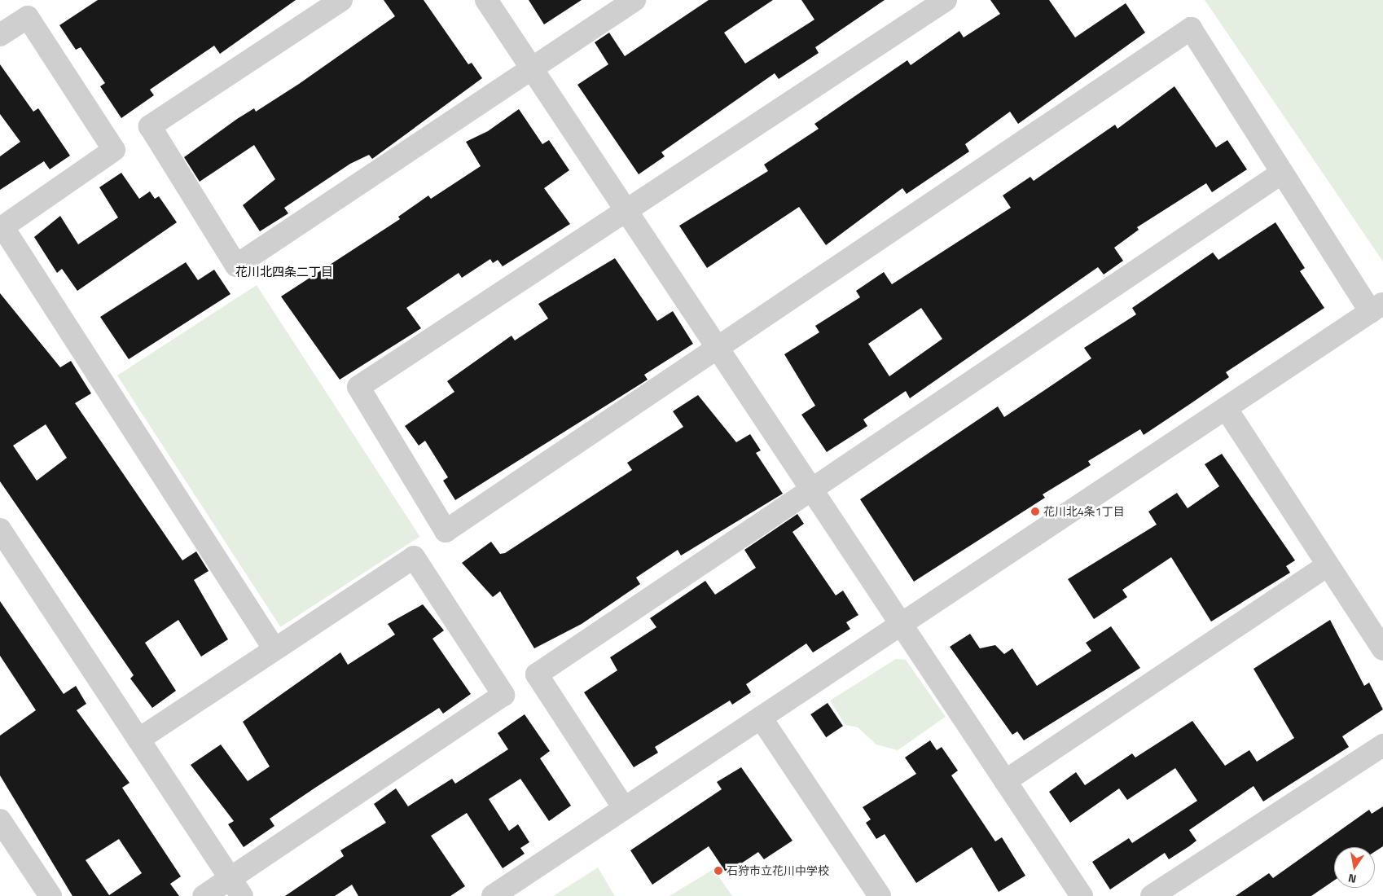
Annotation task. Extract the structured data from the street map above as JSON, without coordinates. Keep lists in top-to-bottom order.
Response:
{
  "districts": ["花川北四条二丁目"],
  "places": ["花川北4条1丁目", "石狩市立花川中学校"],
  "north": "bottom"
}
